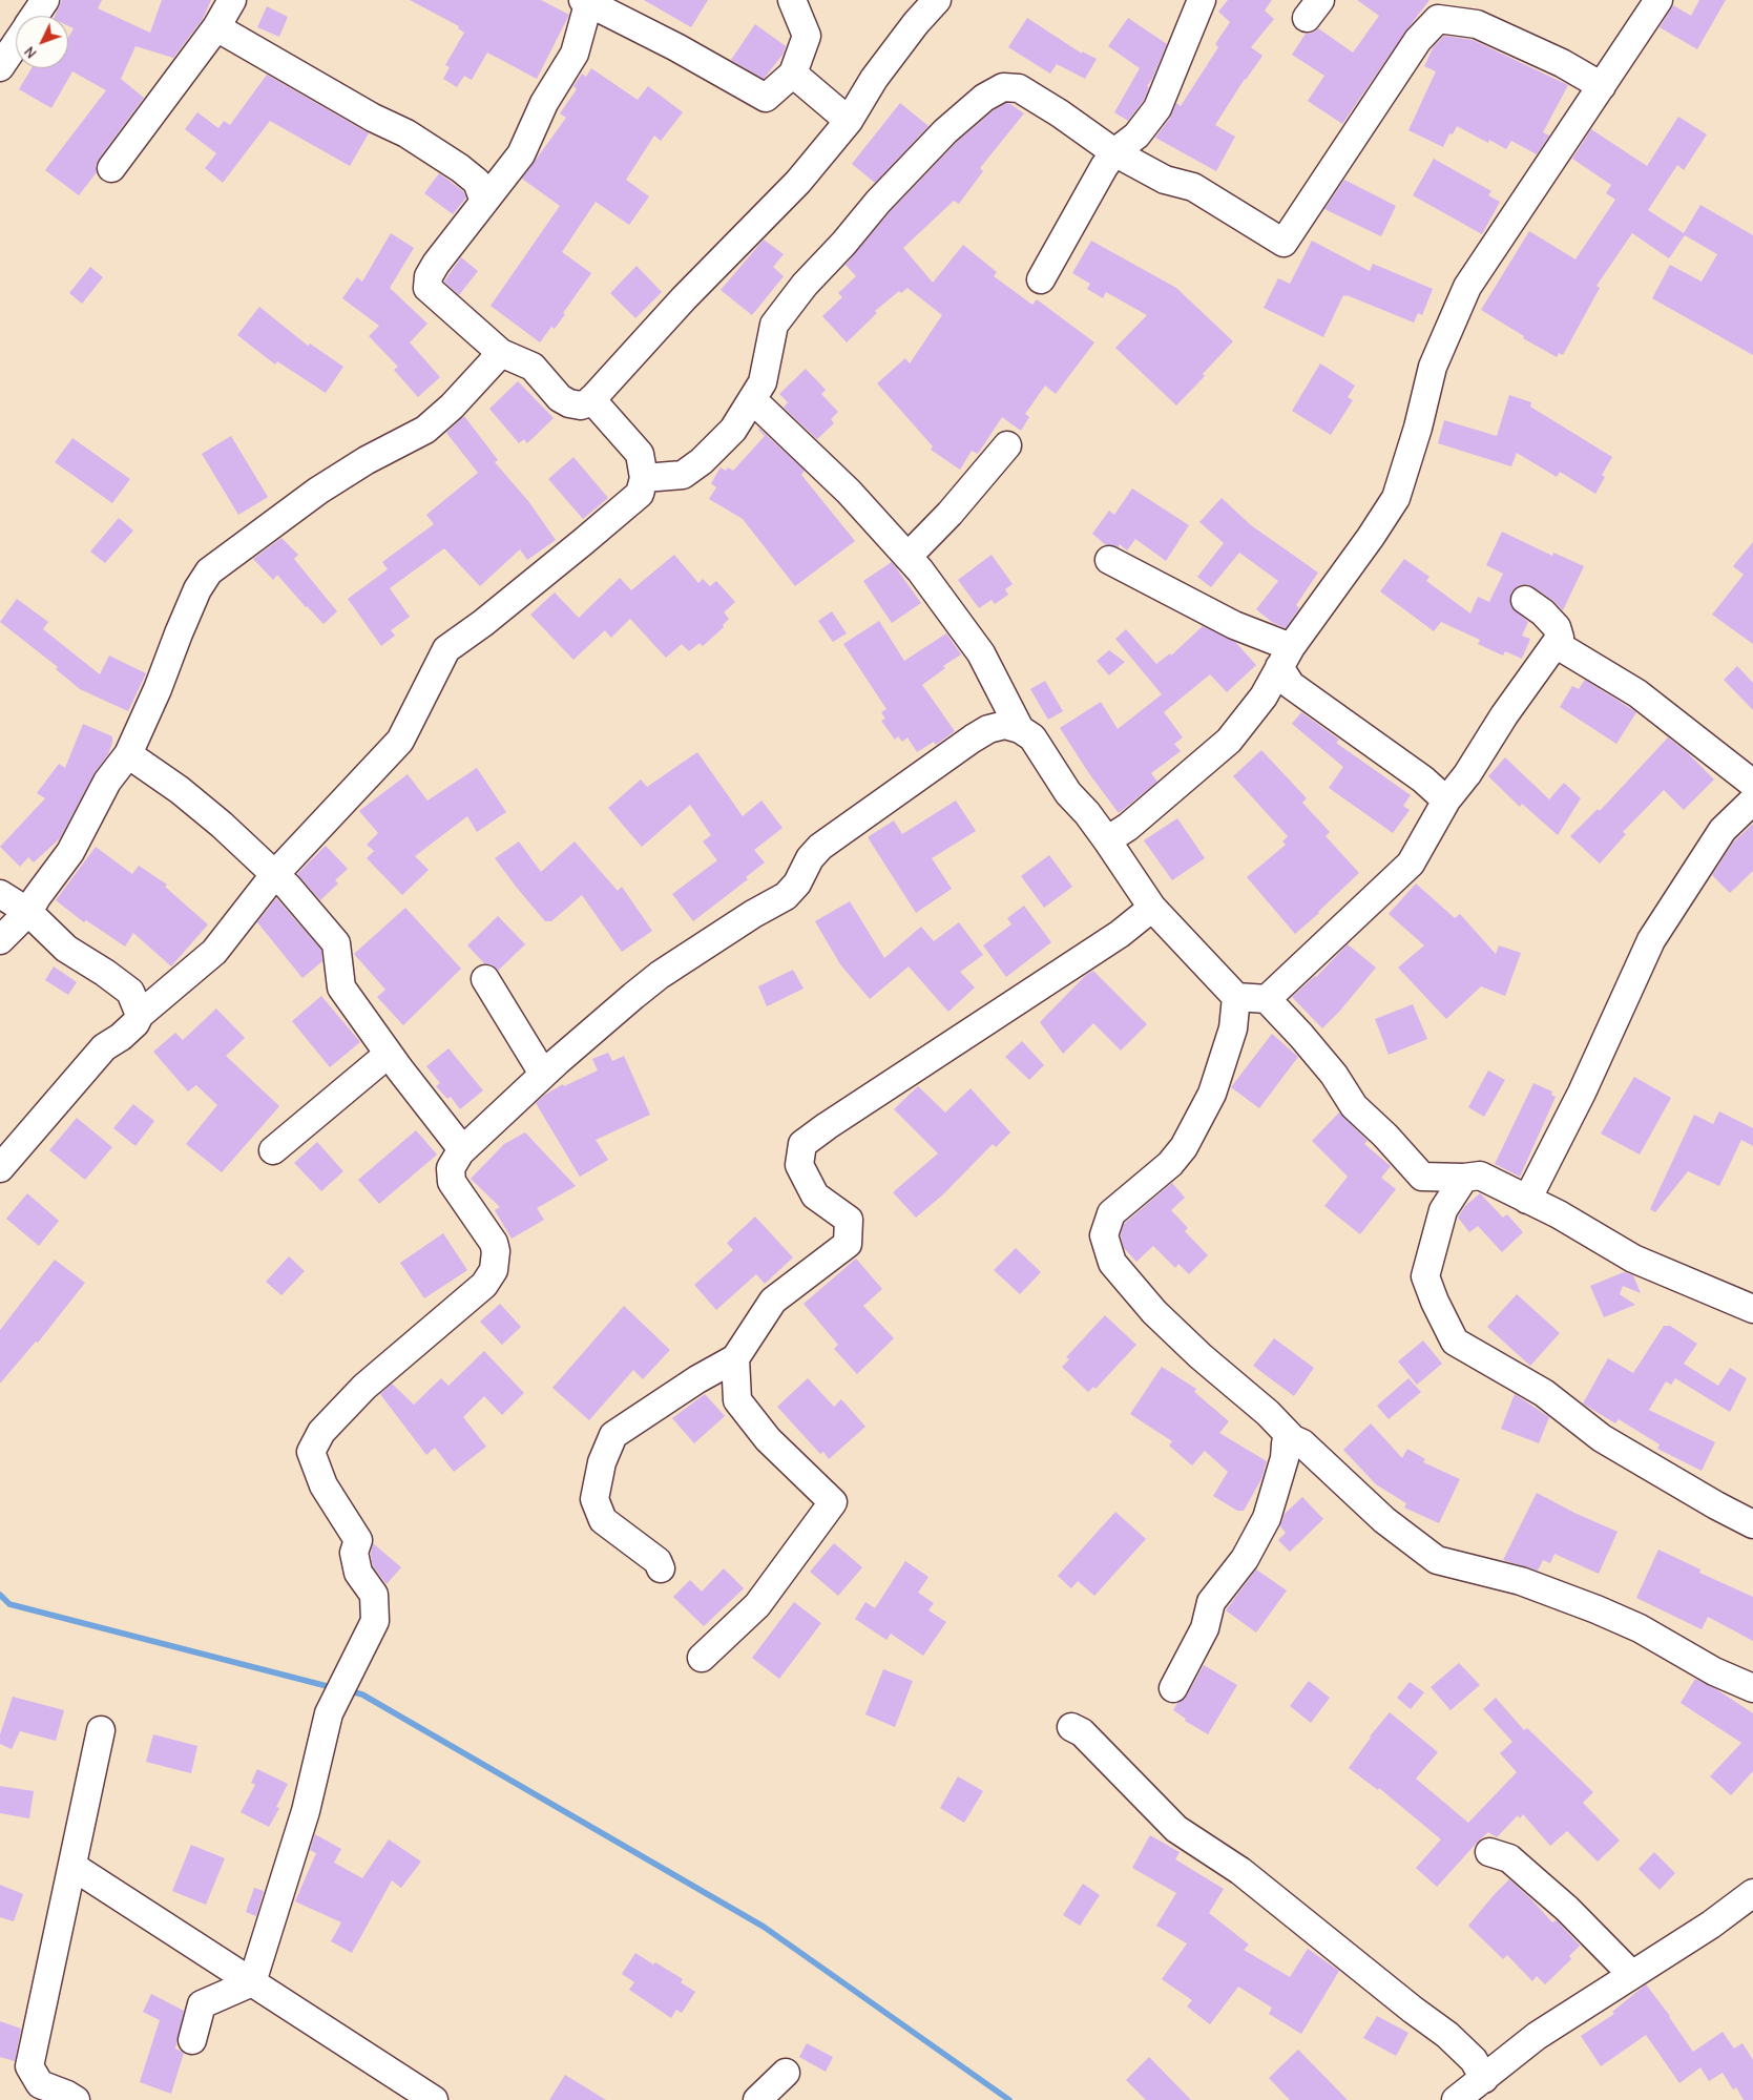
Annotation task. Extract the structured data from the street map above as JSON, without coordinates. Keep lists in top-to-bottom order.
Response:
{
  "north": "bottom left"
}
